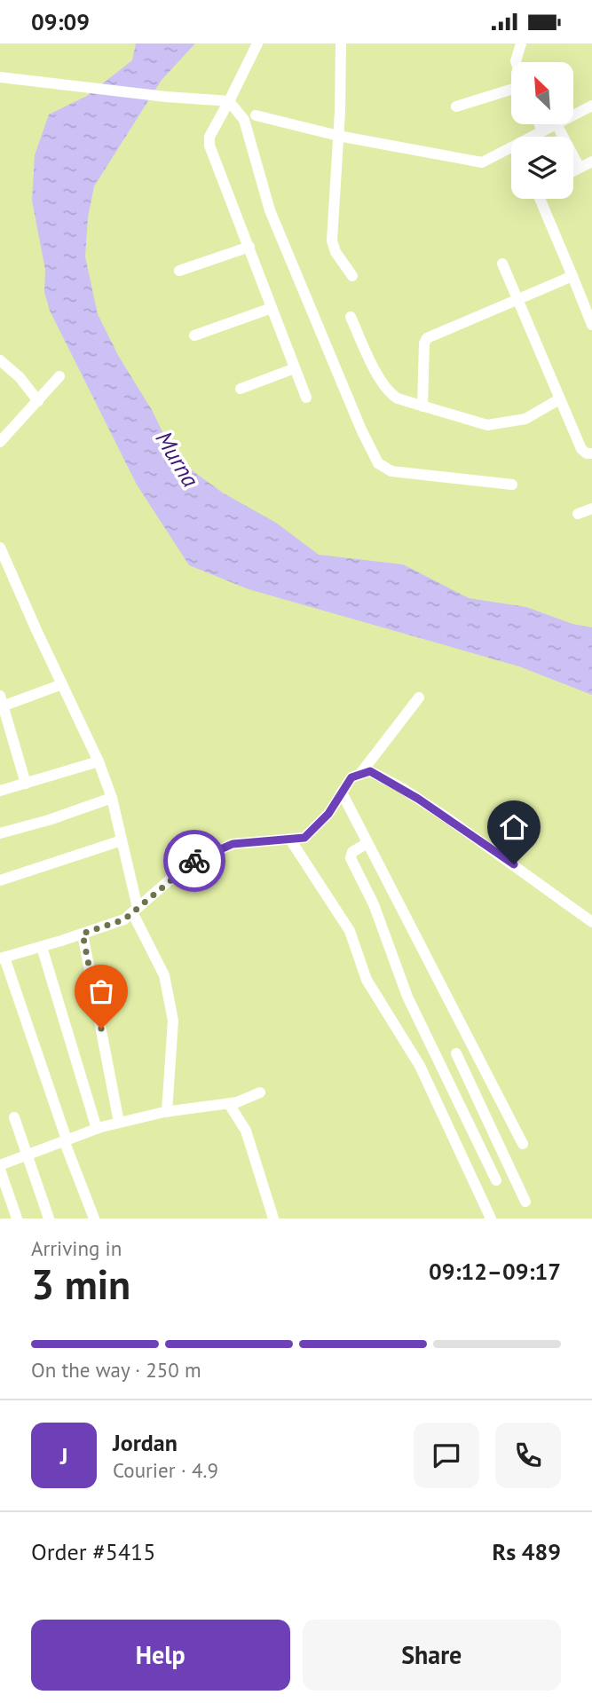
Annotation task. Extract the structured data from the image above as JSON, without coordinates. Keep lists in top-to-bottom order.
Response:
{
  "water": ["Murna"],
  "north": "top left",
  "page": {
    "status": "09:09",
    "heading": ["3 min", "Arriving in", "09:12–09:17"],
    "panel": [
      "Jordan",
      "Courier · 4.9",
      "Order #5415",
      "Rs 489"
    ],
    "bar": "On the way · 250 m",
    "round": "J",
    "buttons": ["Help", "Share"]
  }
}
